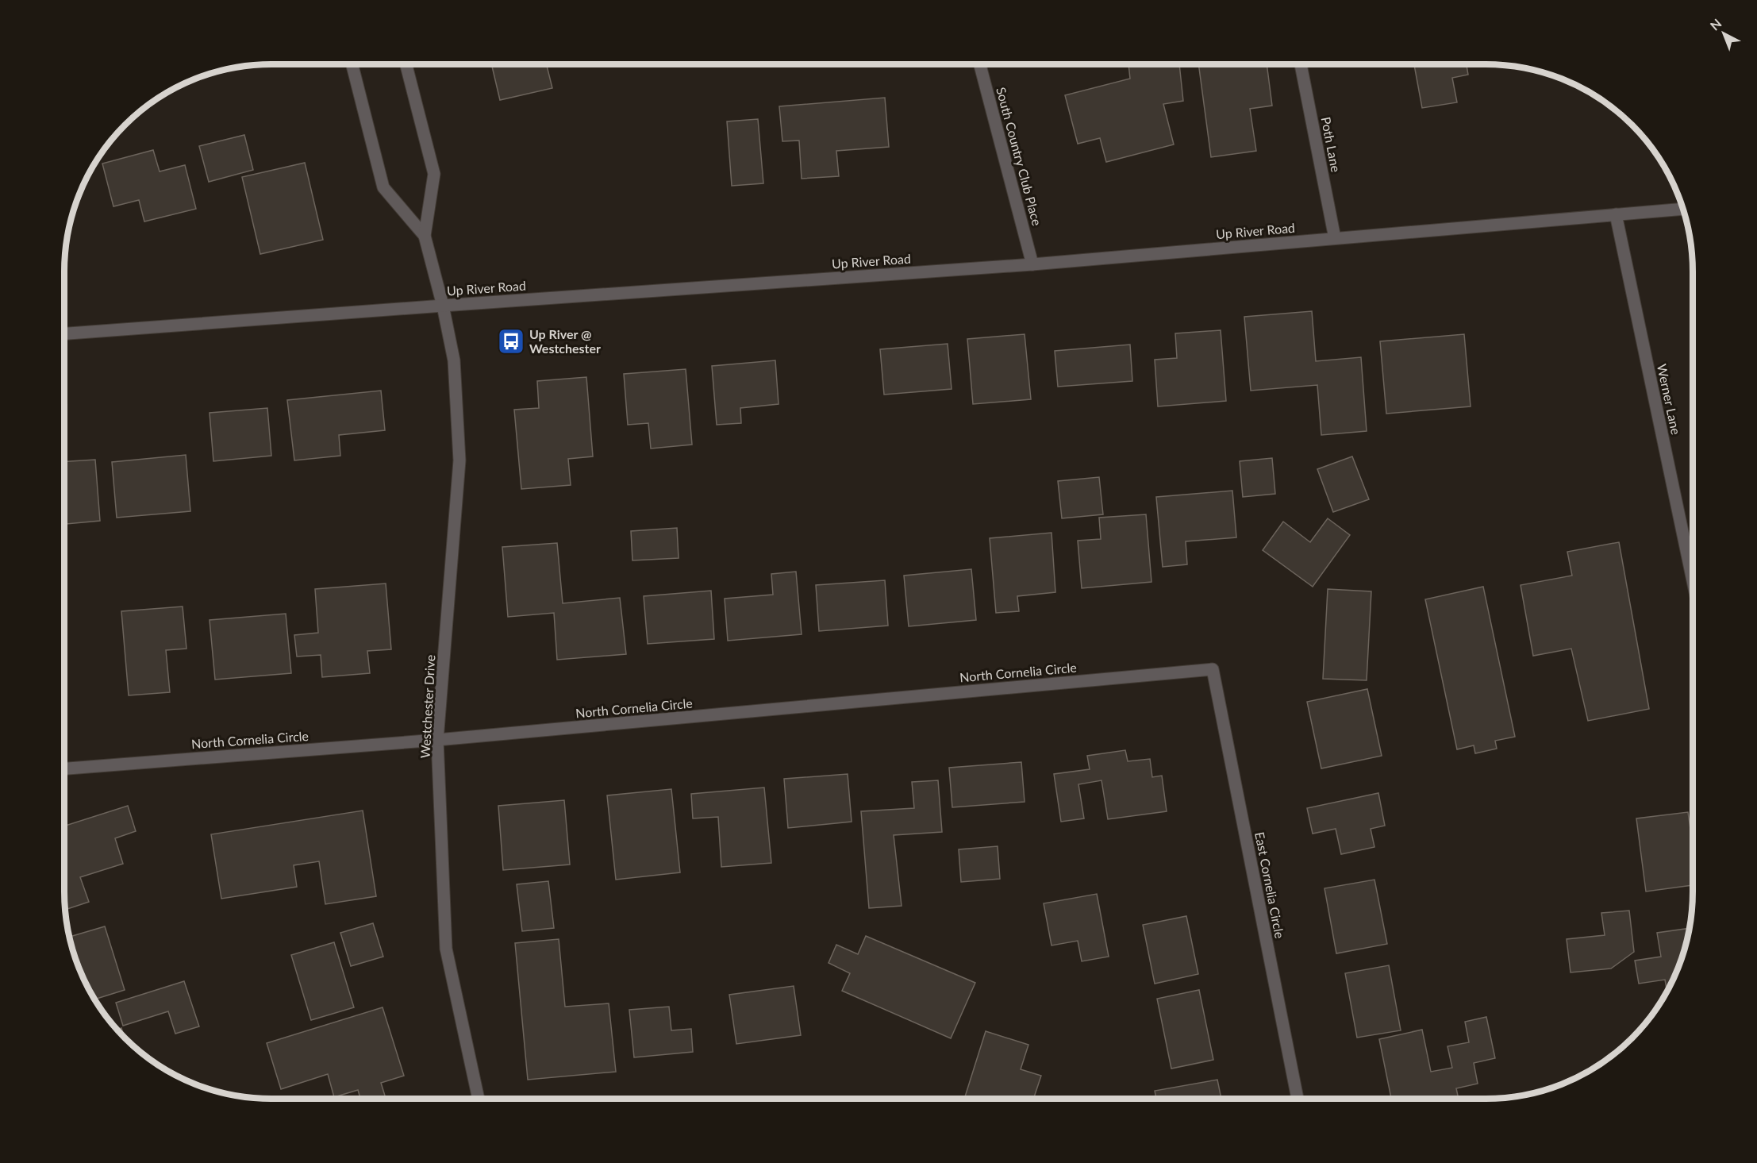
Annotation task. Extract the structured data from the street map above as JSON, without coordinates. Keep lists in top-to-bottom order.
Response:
{
  "streets": {
    "street": [
      "Poth Lane",
      "South Country Club Place",
      "Up River Road",
      "Werner Lane",
      "North Cornelia Circle",
      "Westchester Drive",
      "East Cornelia Circle"
    ]
  },
  "crossings": [
    ["Poth Lane", "Up River Road"],
    ["South Country Club Place", "Up River Road"],
    ["Up River Road", "Werner Lane"],
    ["Up River Road", "Westchester Drive"],
    ["North Cornelia Circle", "Westchester Drive"],
    ["North Cornelia Circle", "East Cornelia Circle"]
  ],
  "places": {
    "bus stop": ["Up River @ Westchester"]
  },
  "north": "top left"
}
